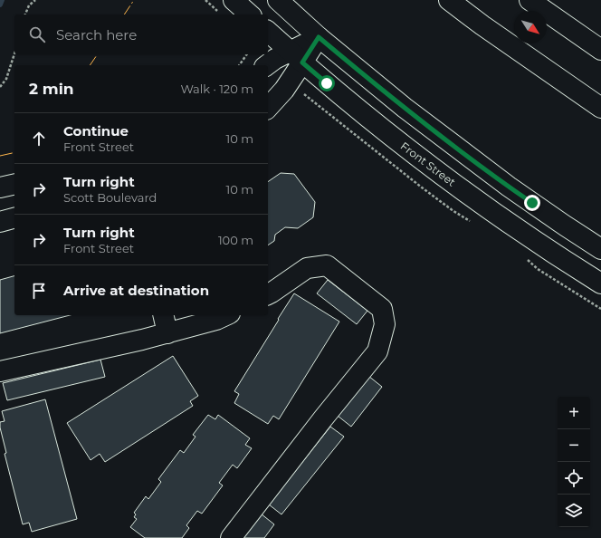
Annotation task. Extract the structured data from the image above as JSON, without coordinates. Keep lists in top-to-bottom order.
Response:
{
  "streets": {
    "main road": ["Front Street"]
  },
  "north": "bottom right",
  "page": {
    "search": "Search here",
    "heading": ["2 min", "Walk · 120 m"],
    "list": [
      ["Continue", "Front Street", "10 m"],
      ["Turn right", "Scott Boulevard", "10 m"],
      ["Turn right", "Front Street", "100 m"],
      "Arrive at destination"
    ],
    "map_buttons": ["+", "−"]
  }
}
